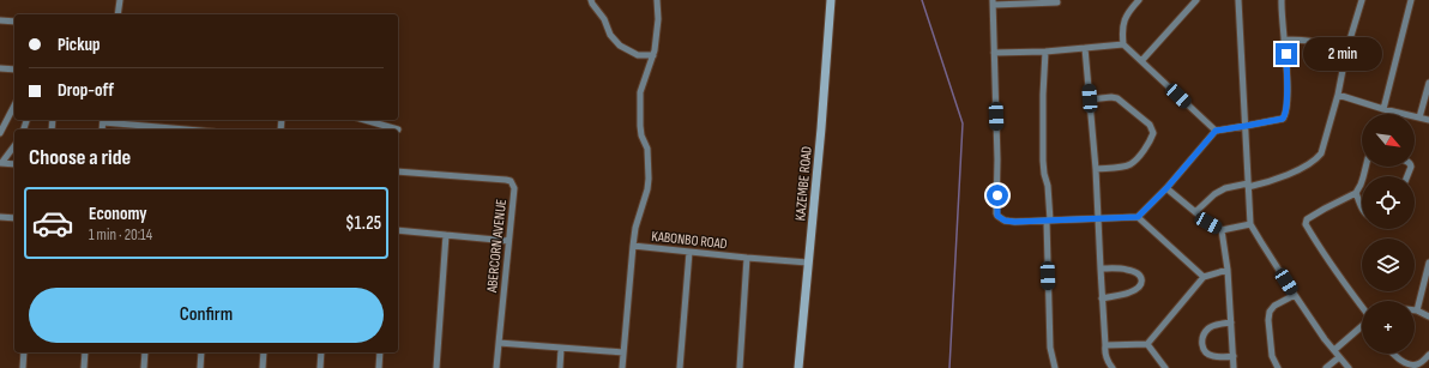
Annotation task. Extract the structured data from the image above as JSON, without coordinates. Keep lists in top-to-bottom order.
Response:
{
  "streets": {
    "main road": ["KAZEMBE ROAD"],
    "street": ["KABONBO ROAD", "ABERCORN AVENUE"]
  },
  "crossings": [
    ["KAZEMBE ROAD", "KABONBO ROAD"]
  ],
  "north": "bottom right",
  "page": {
    "banner": ["Pickup", "Drop-off"],
    "bubble": "2 min",
    "map_buttons": "+",
    "heading": "Choose a ride",
    "list": [
      {
        "name": "Economy",
        "note": "1 min · 20:14",
        "value": "$1.25"
      }
    ],
    "buttons": "Confirm"
  }
}
